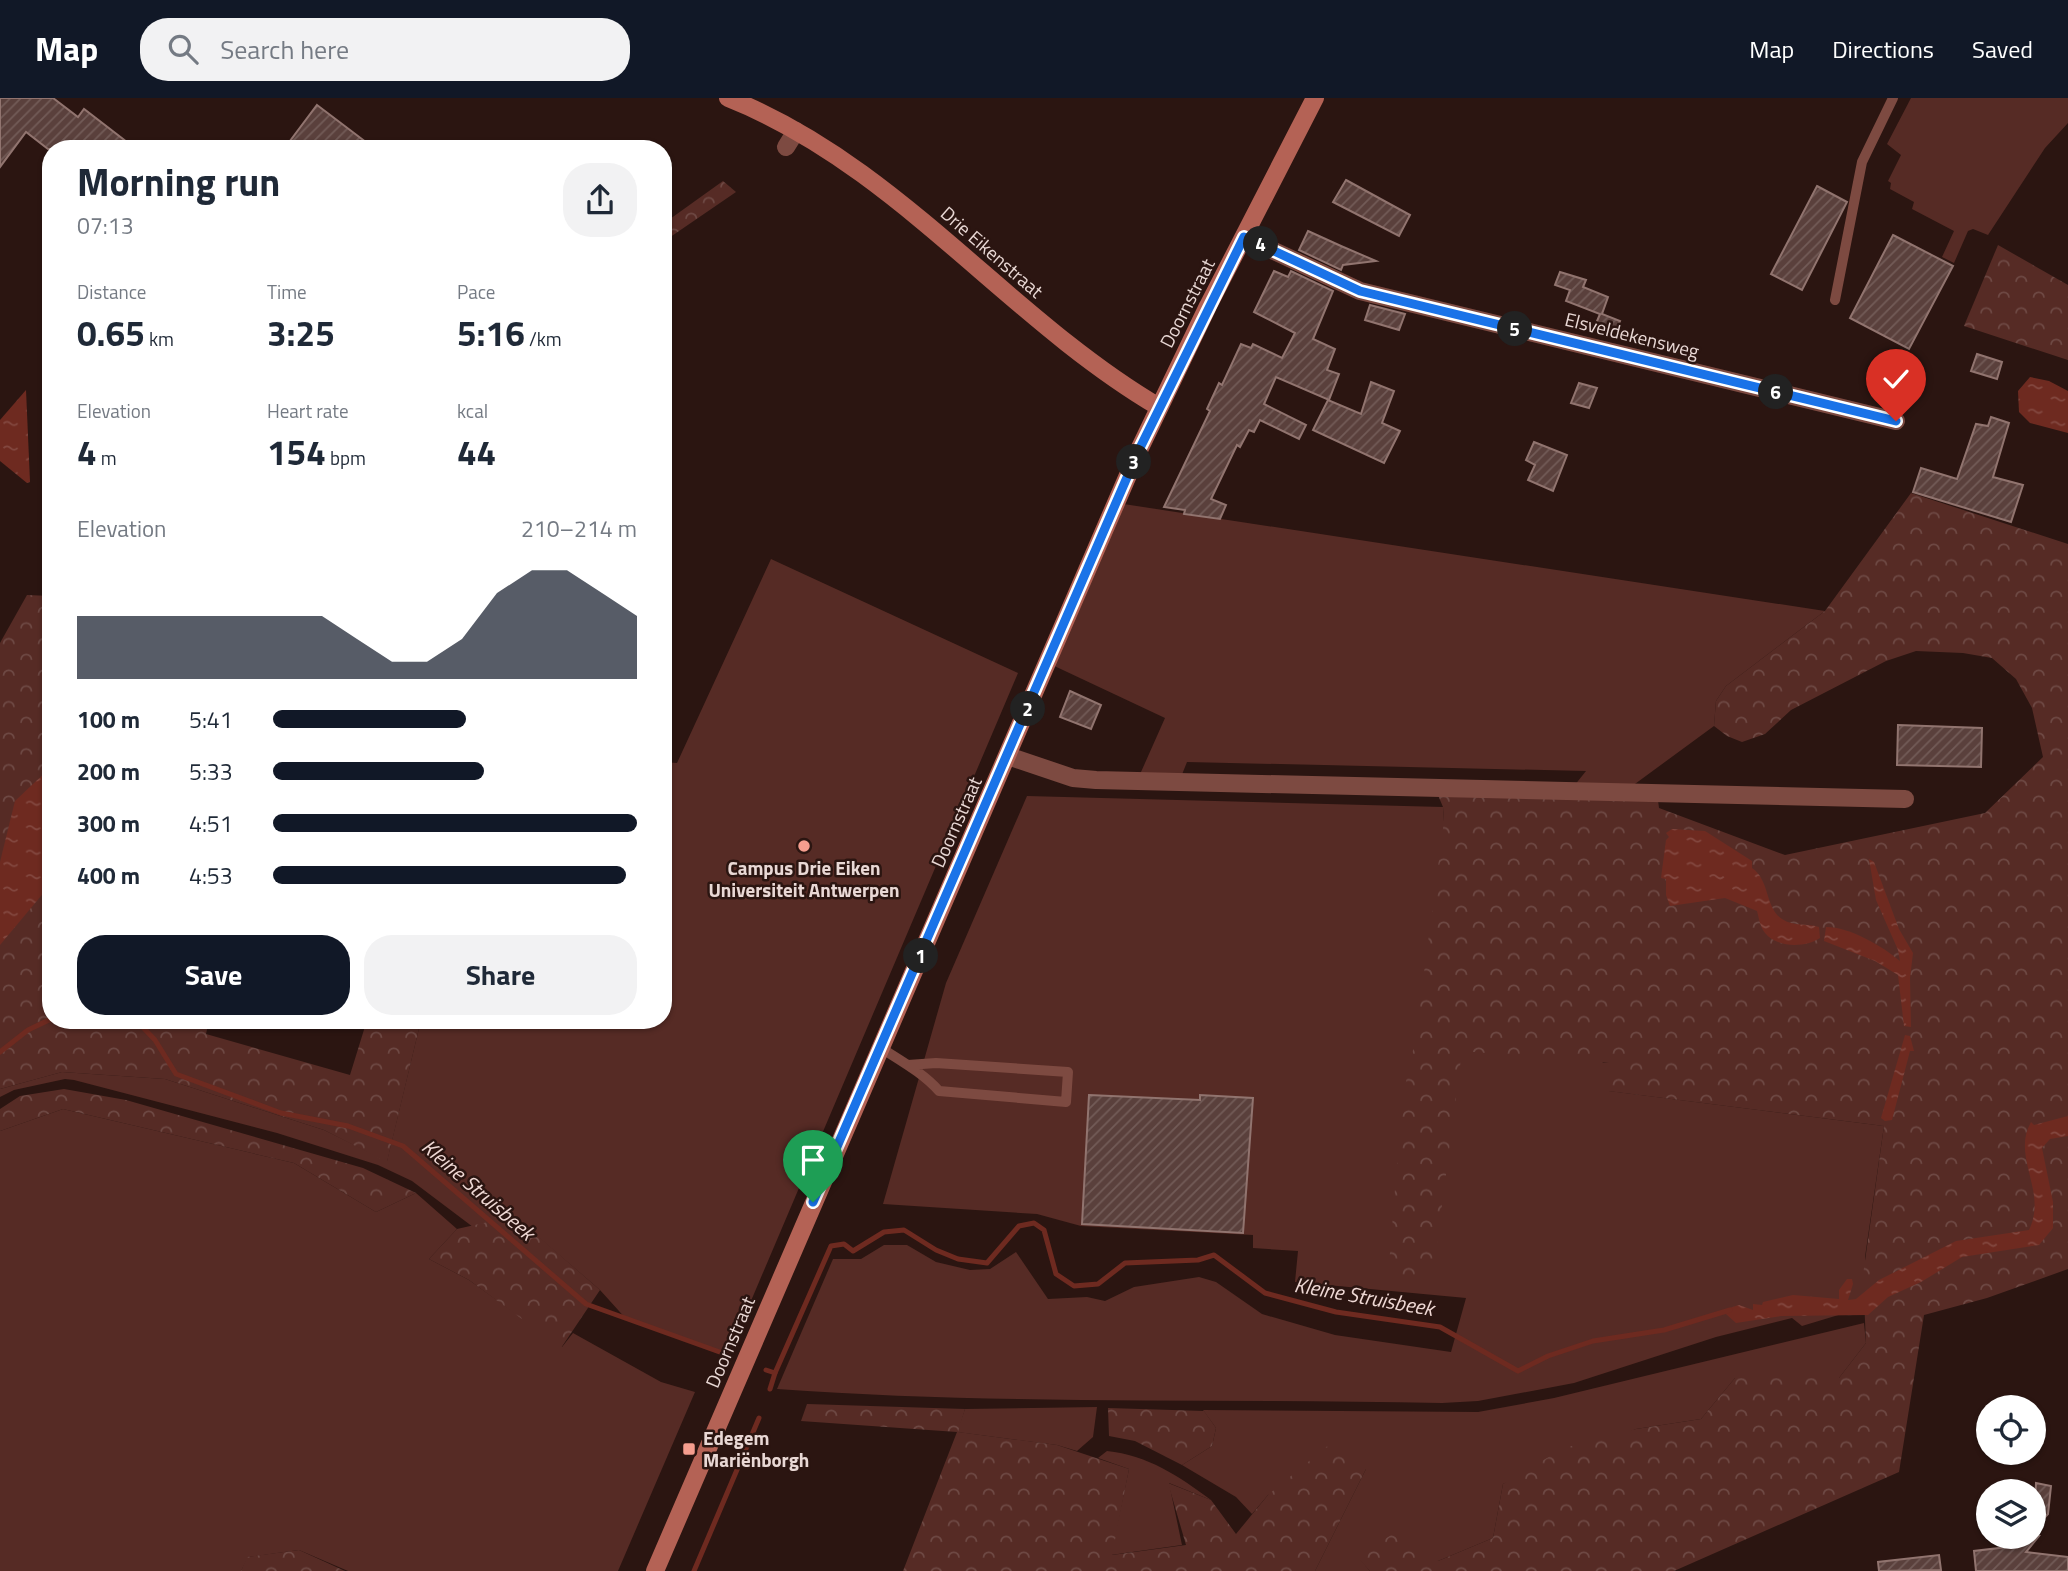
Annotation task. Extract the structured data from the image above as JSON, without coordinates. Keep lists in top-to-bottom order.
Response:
{
  "streets": {
    "street": ["Drie Eikenstraat", "Doornstraat", "Elsveldekensweg"]
  },
  "crossings": [
    ["Drie Eikenstraat", "Doornstraat"],
    ["Doornstraat", "Elsveldekensweg"]
  ],
  "water": ["Kleine Struisbeek"],
  "places": {
    "other": ["Campus Drie Eiken Universiteit Antwerpen"],
    "transit": ["Edegem Mariënborgh"]
  },
  "page": {
    "header": "Map",
    "search": "Search here",
    "nav": ["Map", "Directions", "Saved"],
    "heading": ["Morning run", "07:13"],
    "pins": [
      "4",
      "5",
      "6",
      "3",
      "2",
      "1"
    ],
    "stats": [
      ["Distance", "0.65 km"],
      ["Time", "3:25"],
      ["Pace", "5:16 /km"],
      ["Elevation", "4 m"],
      ["Heart rate", "154 bpm"],
      ["kcal", "44"]
    ],
    "chart": ["Elevation", "210–214 m"],
    "list": [
      {
        "name": "100 m",
        "note": "5:41"
      },
      {
        "name": "200 m",
        "note": "5:33"
      },
      {
        "name": "300 m",
        "note": "4:51"
      },
      {
        "name": "400 m",
        "note": "4:53"
      }
    ],
    "buttons": ["Save", "Share"]
  }
}
